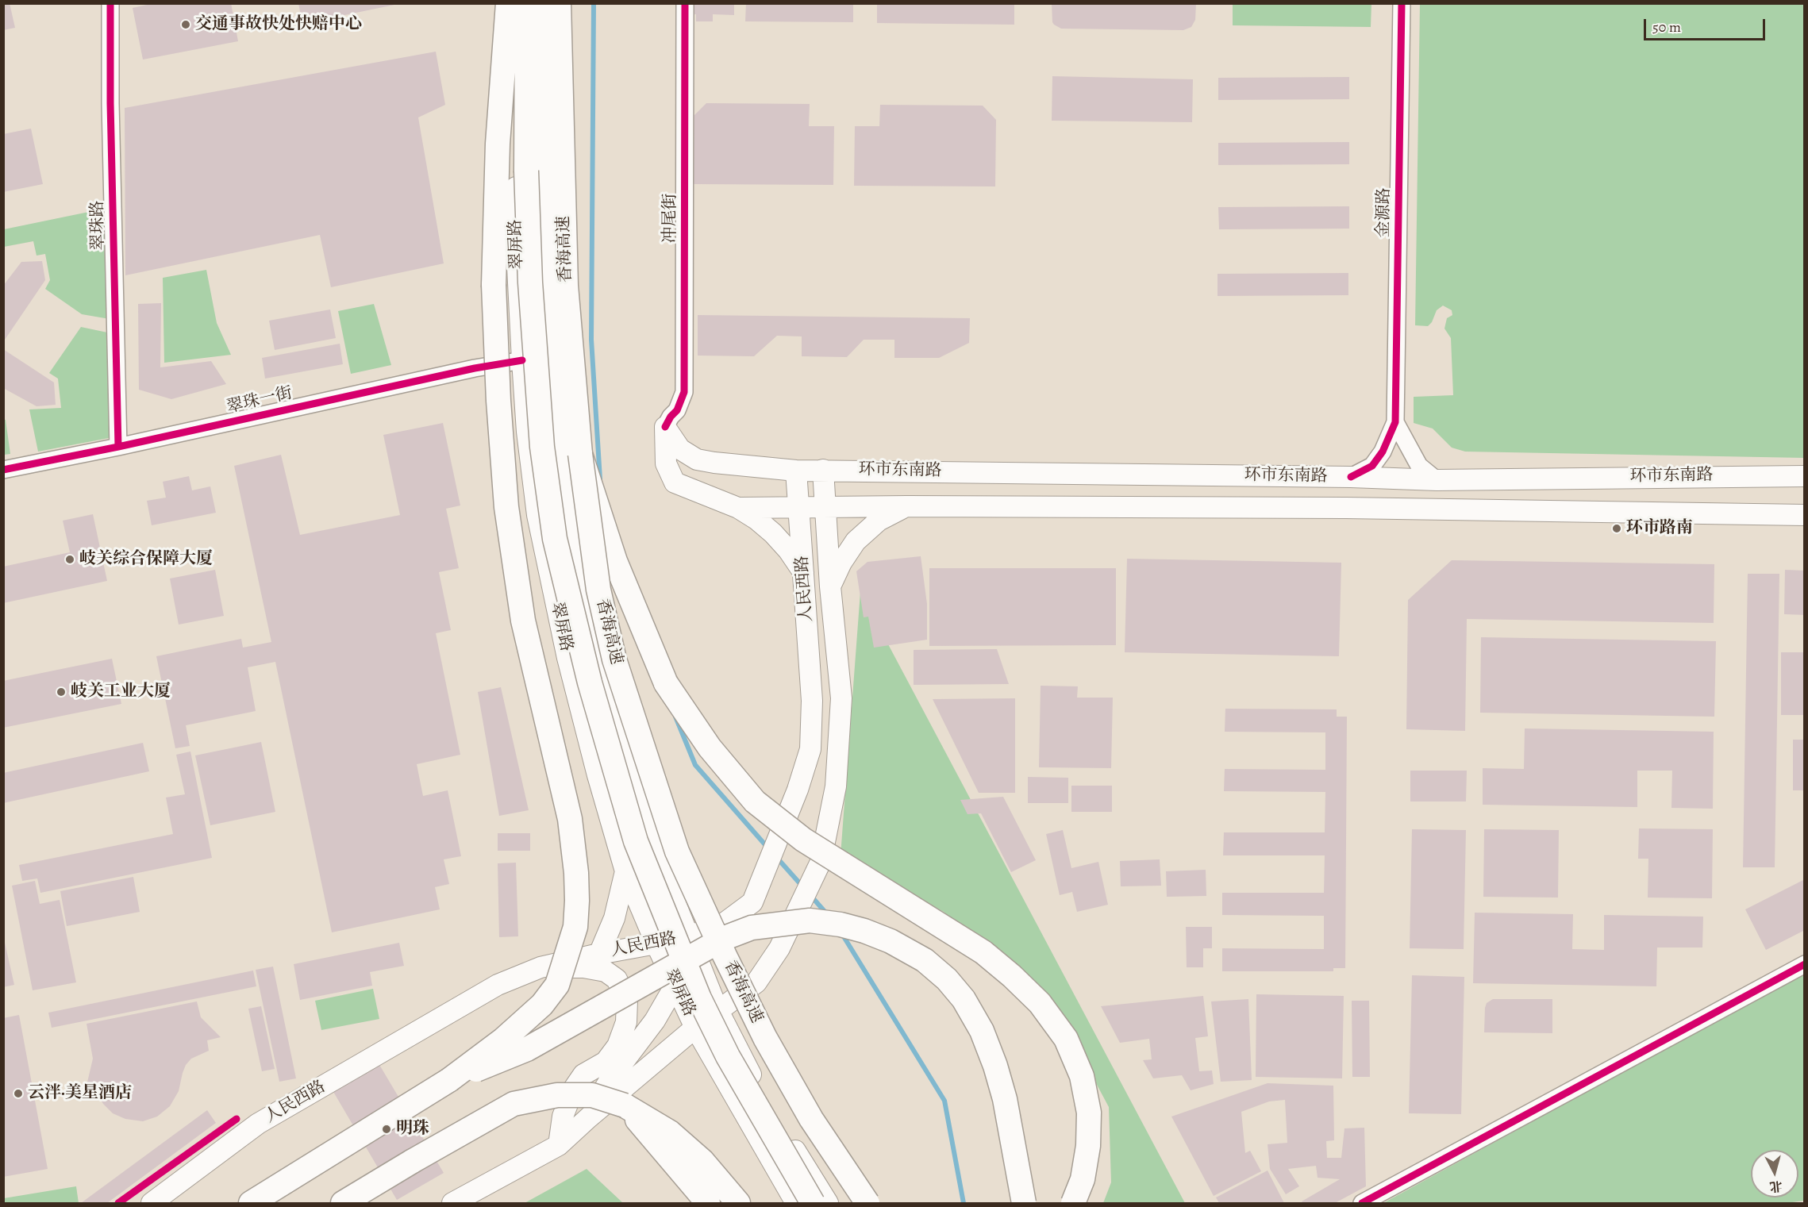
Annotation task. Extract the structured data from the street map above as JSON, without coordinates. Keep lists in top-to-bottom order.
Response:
{
  "streets": {
    "highway": ["香海高速"],
    "main road": ["翠屏路", "环市东南路", "人民西路"],
    "street": [
      "金源路",
      "冲尾街",
      "翠珠路",
      "翠珠一街"
    ]
  },
  "crossings": [
    ["冲尾街", "环市东南路"],
    ["翠珠路", "翠珠一街"],
    ["翠屏路", "翠珠一街"],
    ["翠屏路", "人民西路"],
    ["环市东南路", "人民西路"]
  ],
  "places": [
    "交通事故快处快赔中心",
    "环市路南",
    "岐关综合保障大厦",
    "岐关工业大厦",
    "云泮·美星酒店",
    "明珠"
  ],
  "scale_bar": "50 m",
  "north": "bottom"
}
